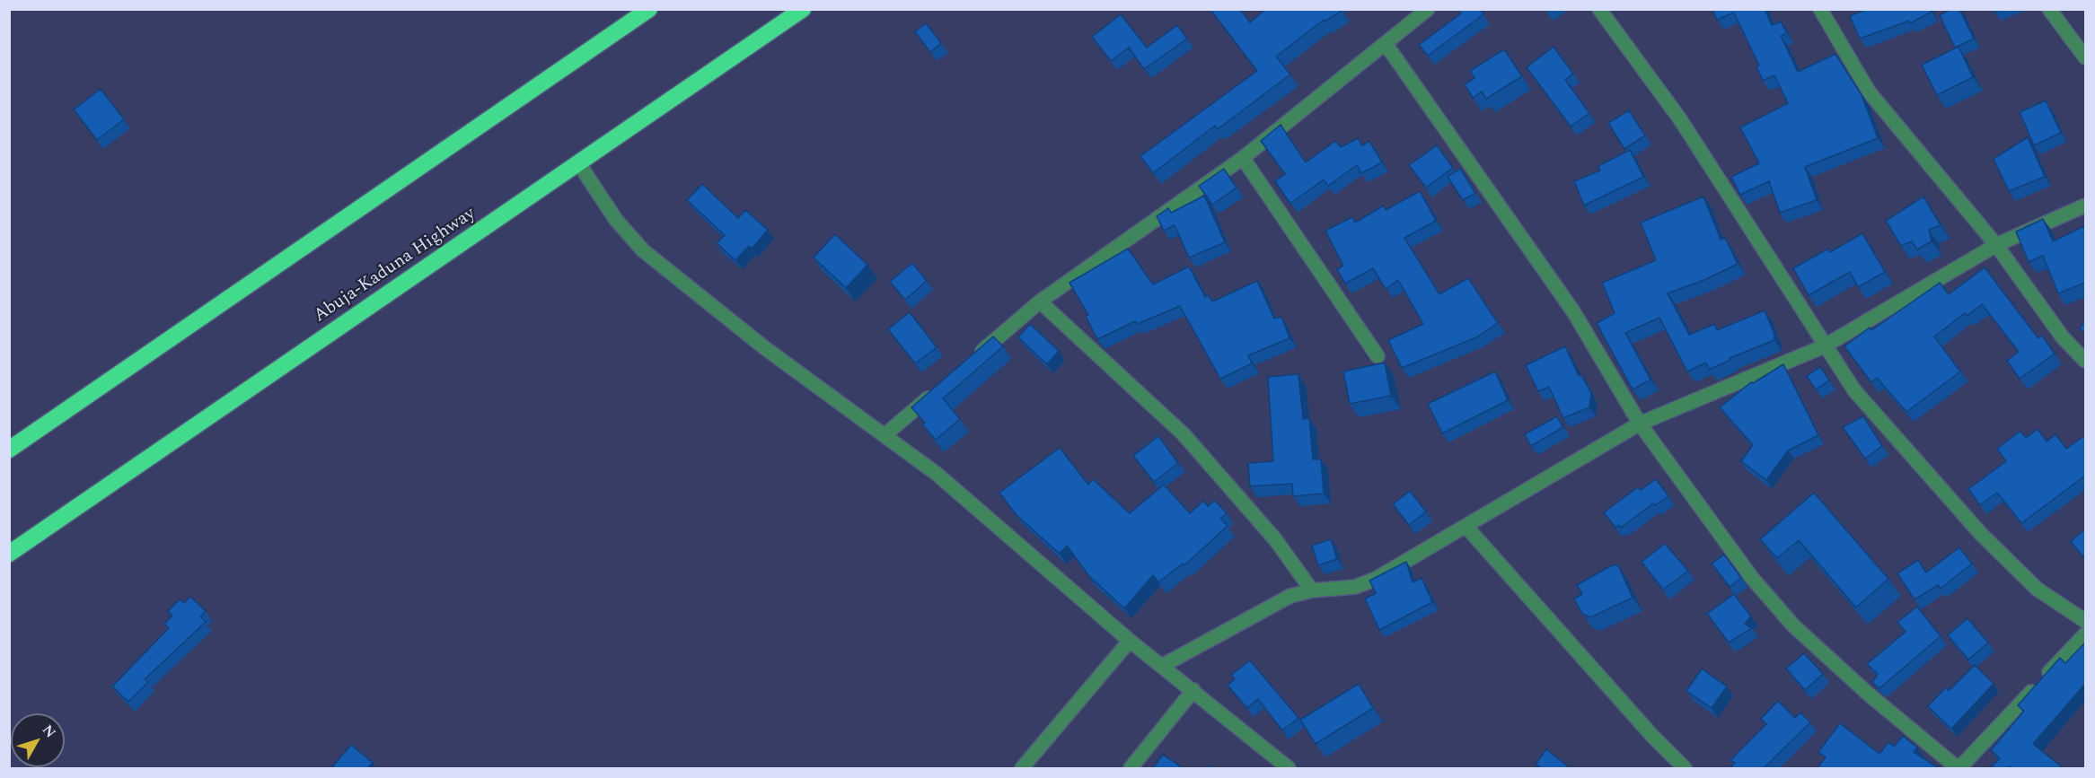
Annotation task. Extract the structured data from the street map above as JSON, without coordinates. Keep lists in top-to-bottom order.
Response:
{
  "streets": {
    "highway": ["Abuja-Kaduna Highway"]
  },
  "north": "top right"
}
